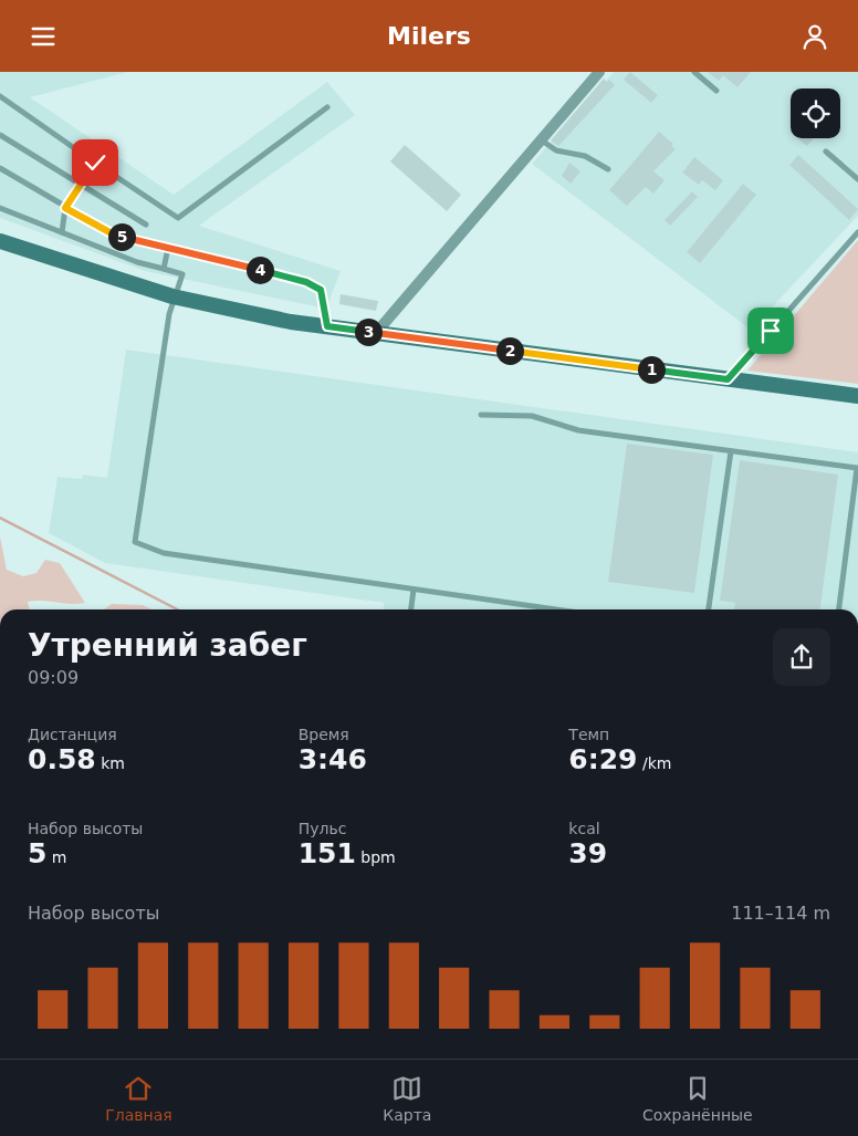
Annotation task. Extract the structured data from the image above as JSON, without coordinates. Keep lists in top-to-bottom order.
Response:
{
  "page": {
    "header": "Milers",
    "pins": [
      "5",
      "4",
      "3",
      "2",
      "1"
    ],
    "heading": ["Утренний забег", "09:09"],
    "stats": [
      ["Дистанция", "0.58 km"],
      ["Время", "3:46"],
      ["Темп", "6:29 /km"],
      ["Набор высоты", "5 m"],
      ["Пульс", "151 bpm"],
      ["kcal", "39"]
    ],
    "chart": ["Набор высоты", "111–114 m"],
    "tabs": ["Главная", "Карта", "Сохранённые"]
  }
}
